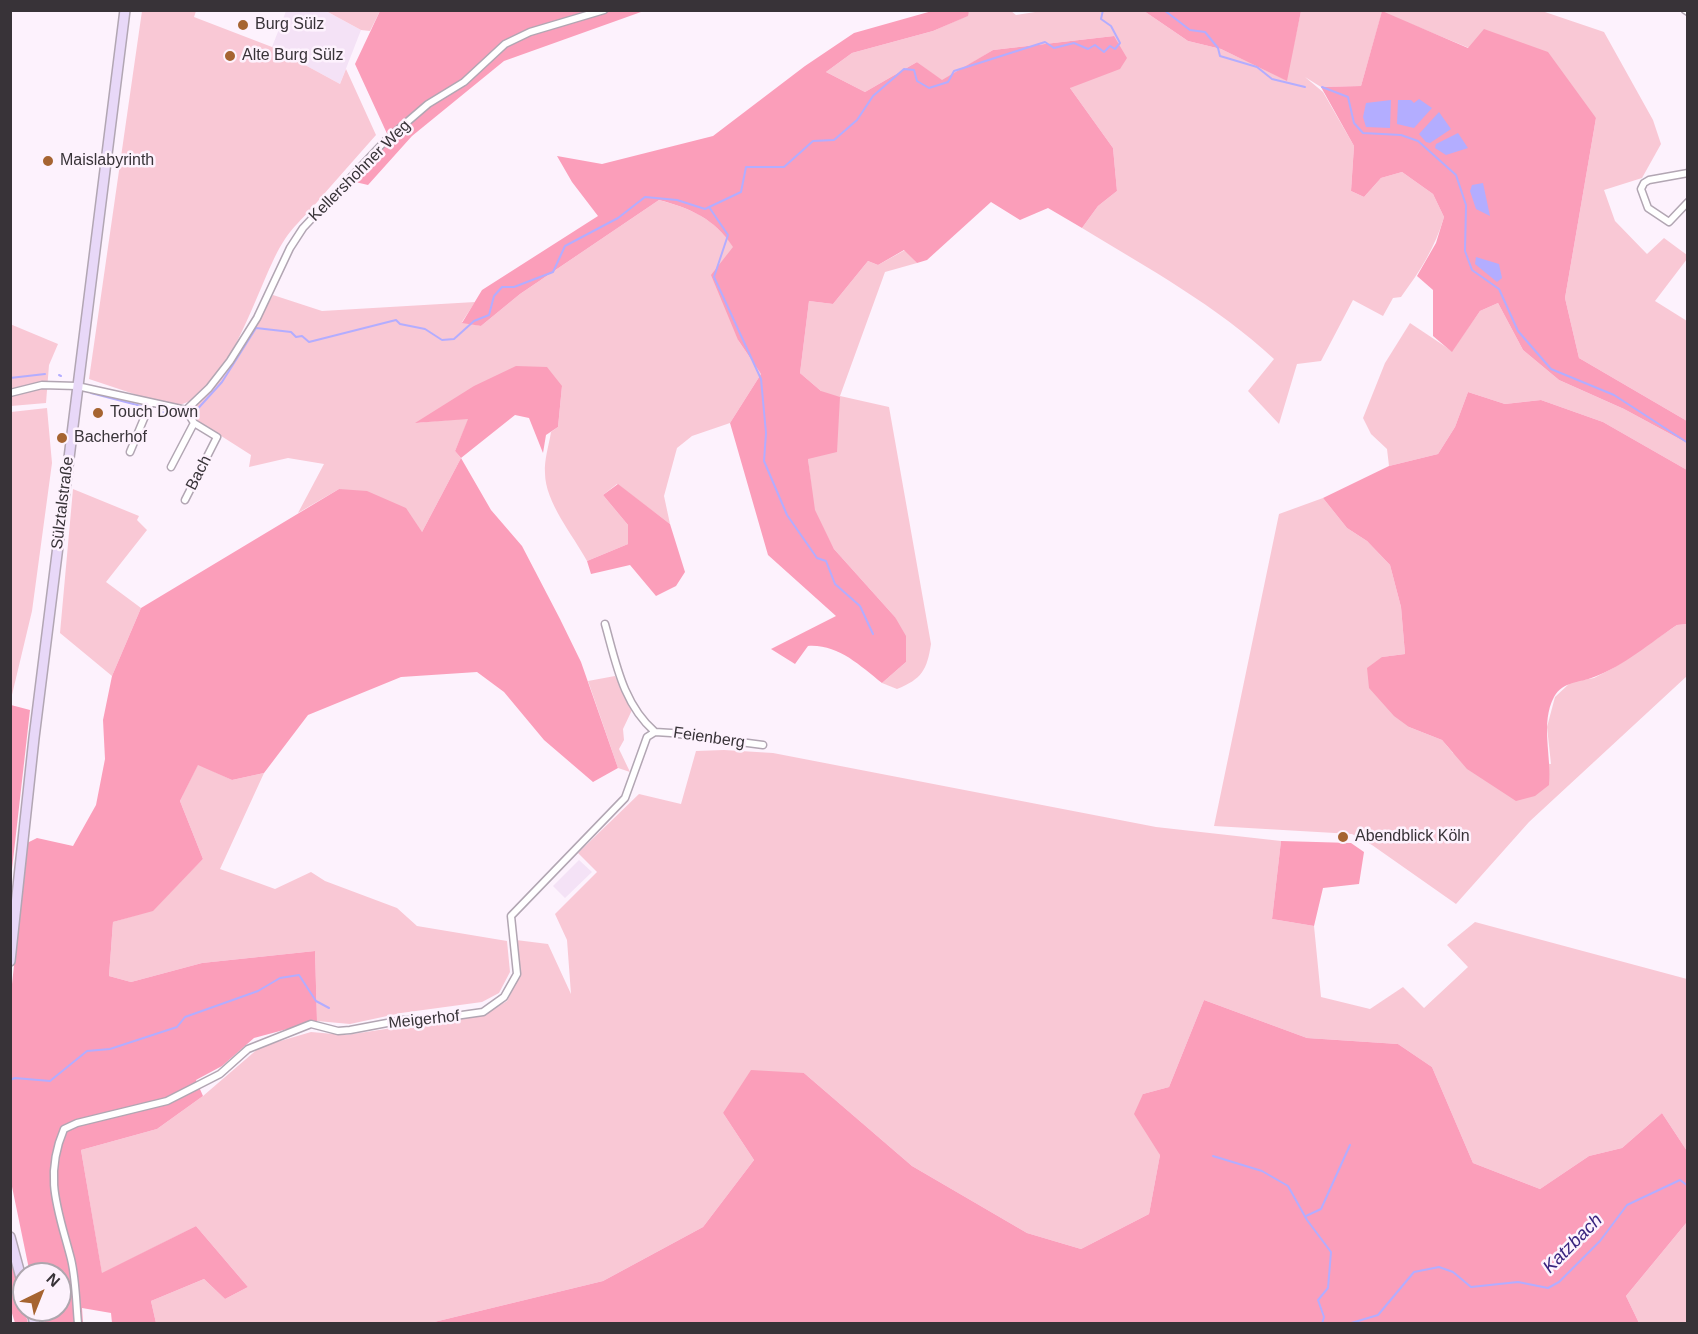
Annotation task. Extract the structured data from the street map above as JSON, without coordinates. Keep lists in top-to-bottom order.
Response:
{
  "streets": {
    "main road": ["Sülztalstraße"],
    "street": [
      "Kellershohner Weg",
      "Bach",
      "Feienberg",
      "Meigerhof"
    ]
  },
  "crossings": [
    ["Kellershohner Weg", "Bach"],
    ["Feienberg", "Meigerhof"]
  ],
  "water": ["Katzbach"],
  "places": [
    "Burg Sülz",
    "Alte Burg Sülz",
    "Maislabyrinth",
    "Touch Down",
    "Bacherhof",
    "Abendblick Köln"
  ],
  "north": "top right"
}
